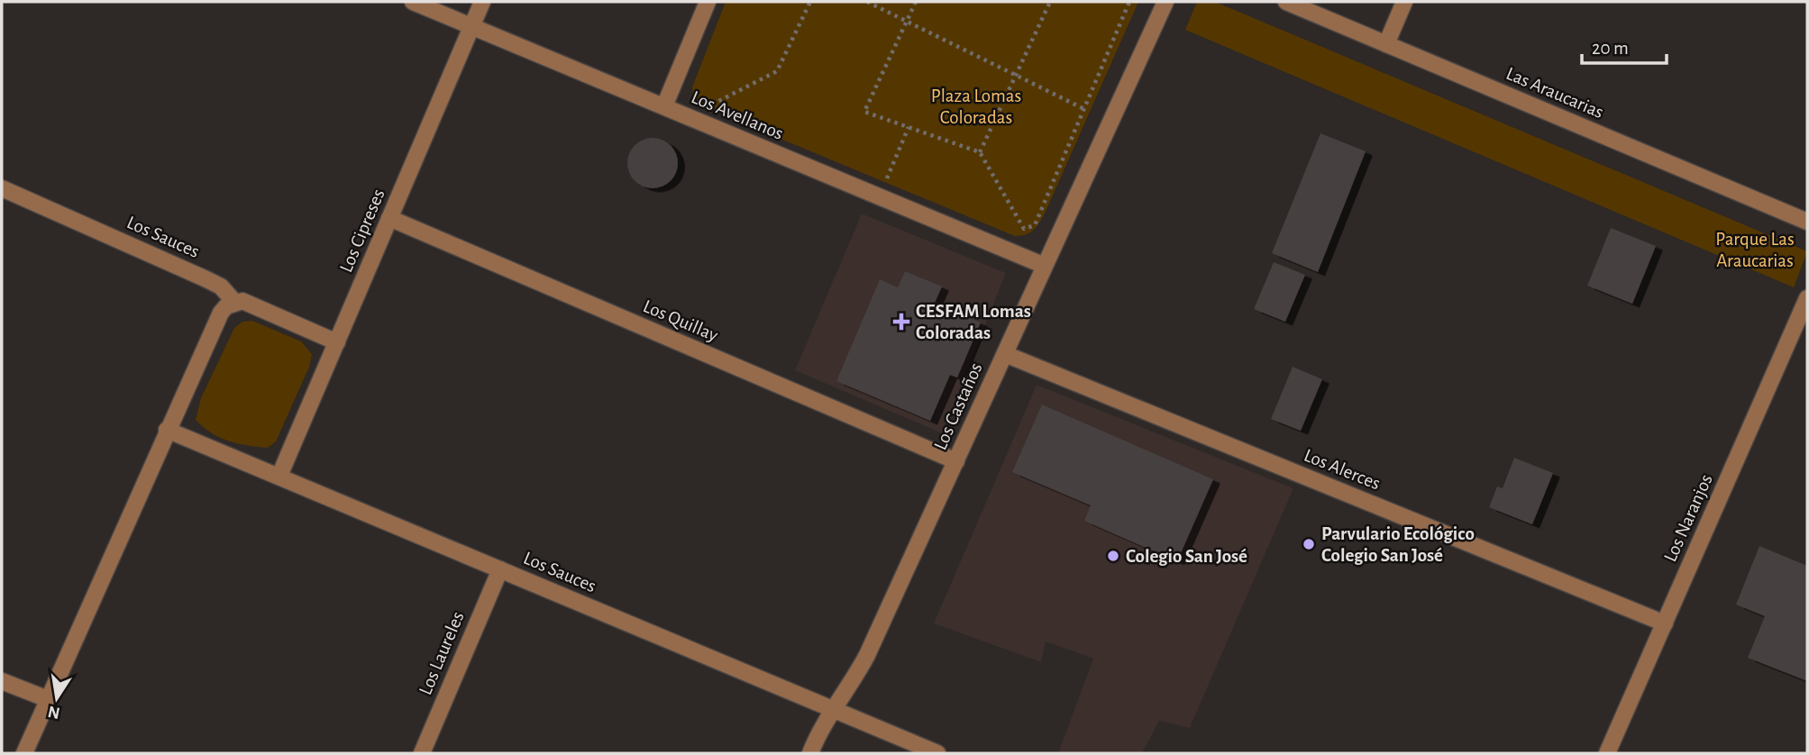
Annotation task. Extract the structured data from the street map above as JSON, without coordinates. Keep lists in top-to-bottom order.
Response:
{
  "streets": {
    "street": [
      "Las Araucarias",
      "Los Avellanos",
      "Los Cipreses",
      "Los Sauces",
      "Los Quillay",
      "Los Castaños",
      "Los Alerces",
      "Los Naranjos",
      "Los Laureles"
    ]
  },
  "crossings": [
    ["Los Avellanos", "Los Cipreses"],
    ["Los Avellanos", "Los Castaños"],
    ["Los Cipreses", "Los Sauces"],
    ["Los Cipreses", "Los Quillay"],
    ["Los Sauces", "Los Castaños"],
    ["Los Sauces", "Los Laureles"],
    ["Los Quillay", "Los Castaños"],
    ["Los Castaños", "Los Alerces"],
    ["Los Alerces", "Los Naranjos"]
  ],
  "parks": ["Plaza Lomas Coloradas", "Parque Las Araucarias"],
  "places": {
    "health": ["CESFAM Lomas Coloradas"],
    "other": ["Parvulario Ecológico Colegio San José", "Colegio San José"]
  },
  "scale_bar": "20 m",
  "north": "bottom"
}
